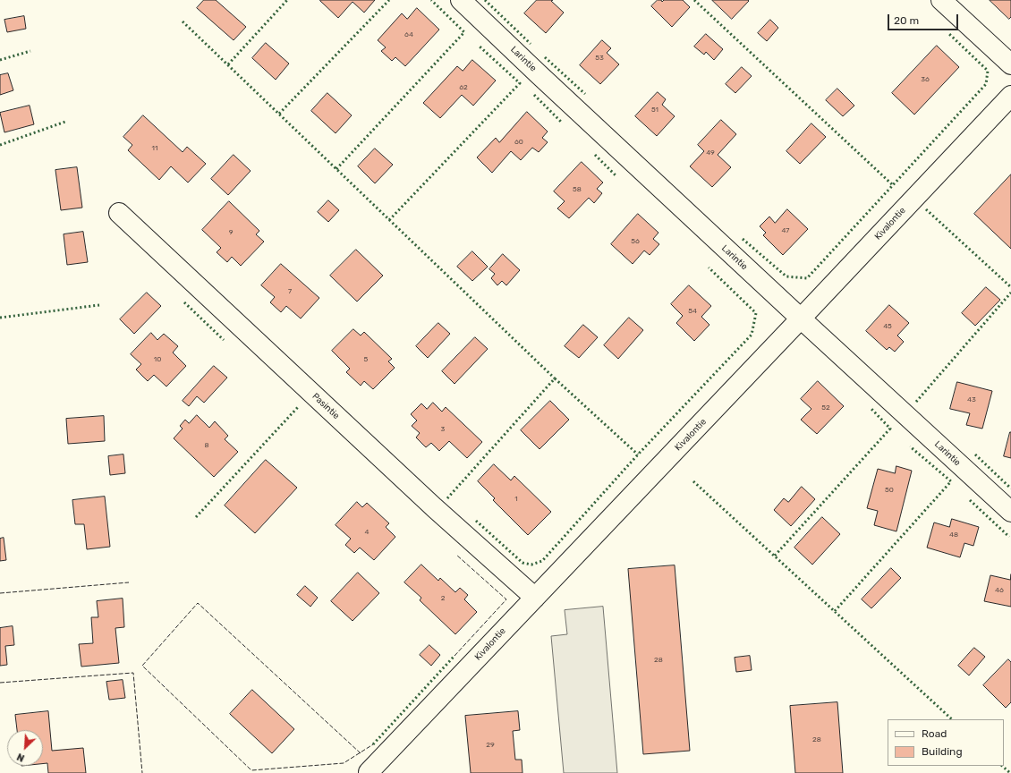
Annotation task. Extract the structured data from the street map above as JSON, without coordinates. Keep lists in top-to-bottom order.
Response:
{
  "streets": {
    "street": ["Larintie", "Kivalontie", "Pasintie"]
  },
  "crossings": [
    ["Larintie", "Kivalontie"],
    ["Kivalontie", "Pasintie"]
  ],
  "house_numbers": [
    "64",
    "53",
    "36",
    "62",
    "51",
    "60",
    "11",
    "49",
    "58",
    "47",
    "9",
    "56",
    "7",
    "54",
    "45",
    "10",
    "5",
    "43",
    "52",
    "3",
    "8",
    "50",
    "1",
    "4",
    "48",
    "46",
    "2",
    "28",
    "28",
    "29"
  ],
  "legend": ["Road", "Building"],
  "scale_bar": "20 m",
  "north": "bottom left"
}
